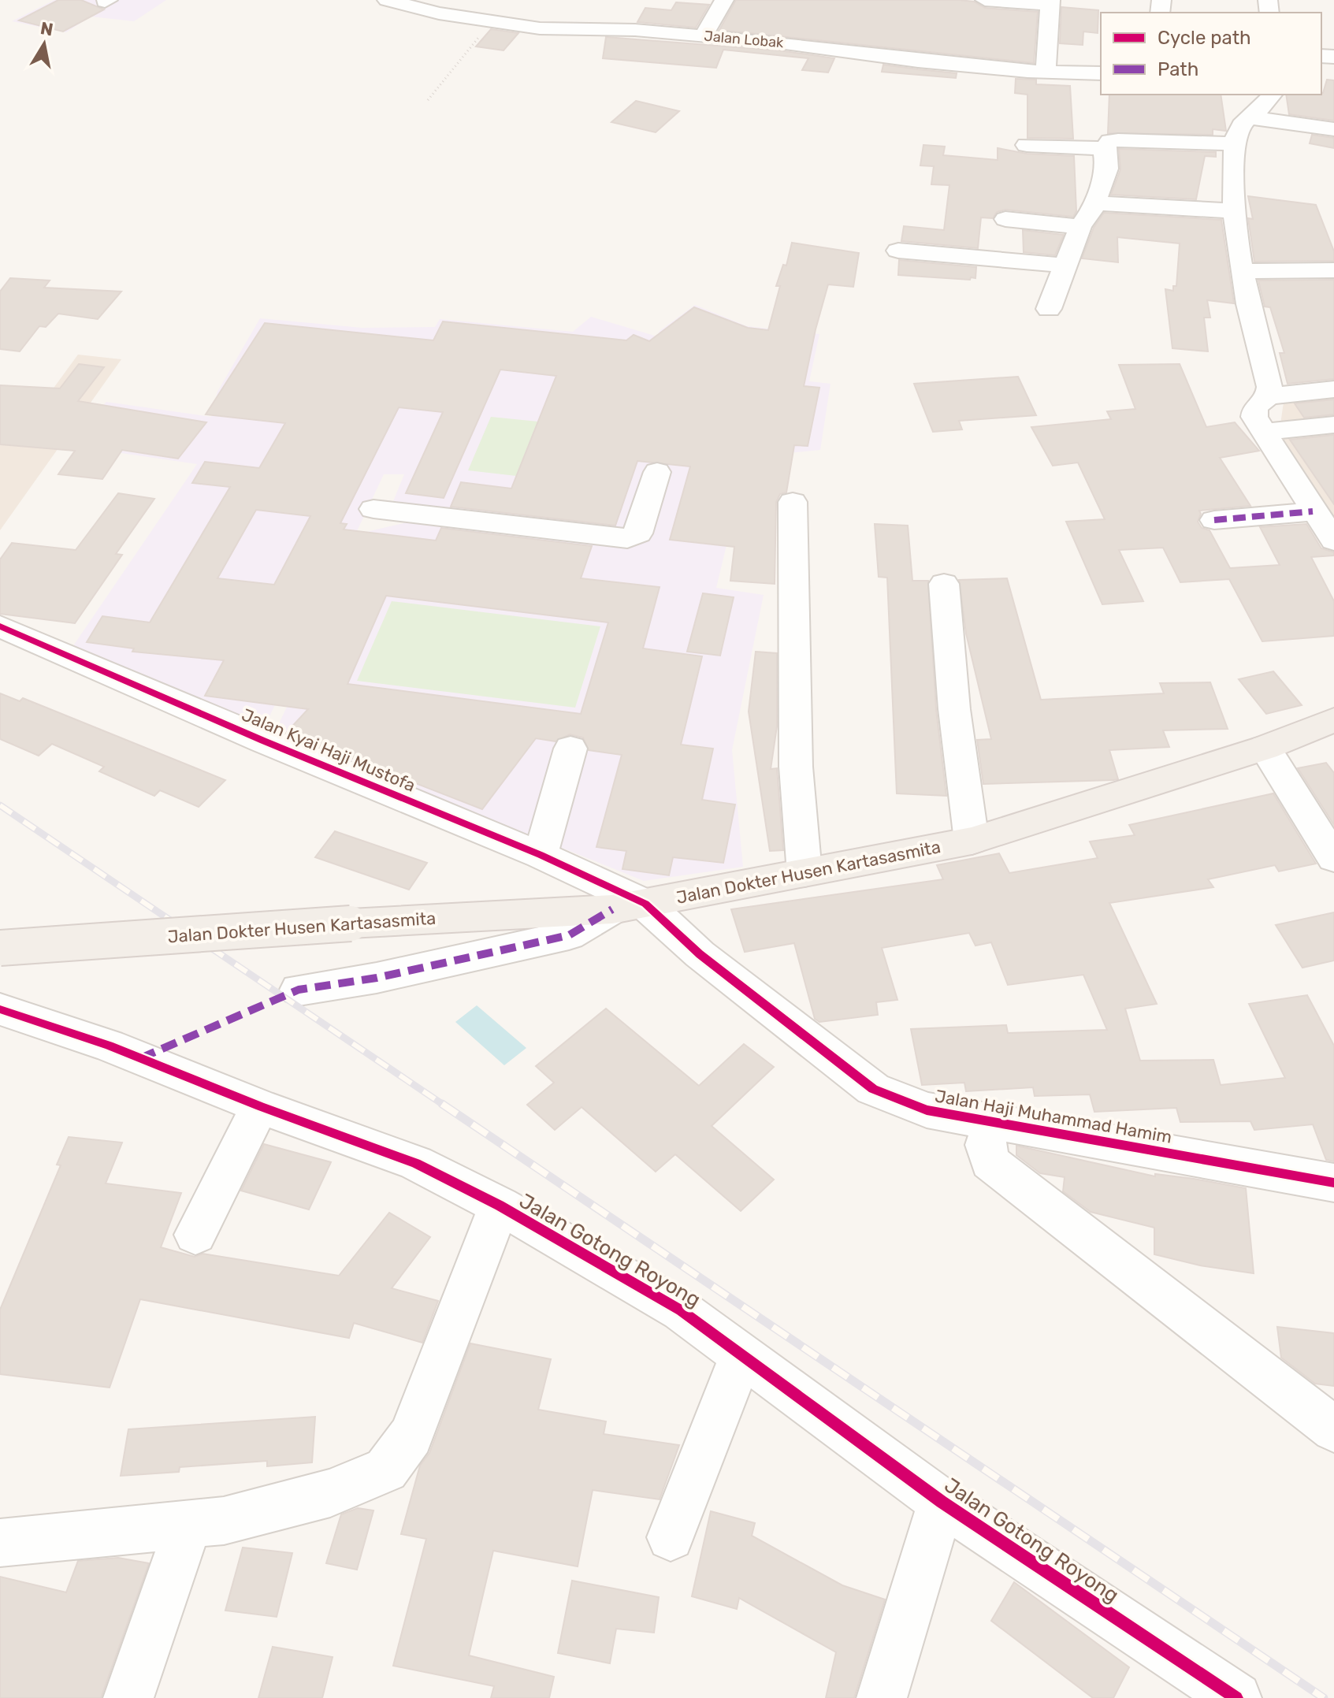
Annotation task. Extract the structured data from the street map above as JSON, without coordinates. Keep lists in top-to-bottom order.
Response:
{
  "streets": {
    "main road": ["Jalan Dokter Husen Kartasasmita"],
    "street": [
      "Jalan Lobak",
      "Jalan Kyai Haji Mustofa",
      "Jalan Haji Muhammad Hamim",
      "Jalan Gotong Royong"
    ]
  },
  "crossings": [
    ["Jalan Kyai Haji Mustofa", "Jalan Dokter Husen Kartasasmita"],
    ["Jalan Kyai Haji Mustofa", "Jalan Haji Muhammad Hamim"],
    ["Jalan Dokter Husen Kartasasmita", "Jalan Haji Muhammad Hamim"]
  ],
  "legend": ["Cycle path", "Path"],
  "north": "top"
}
